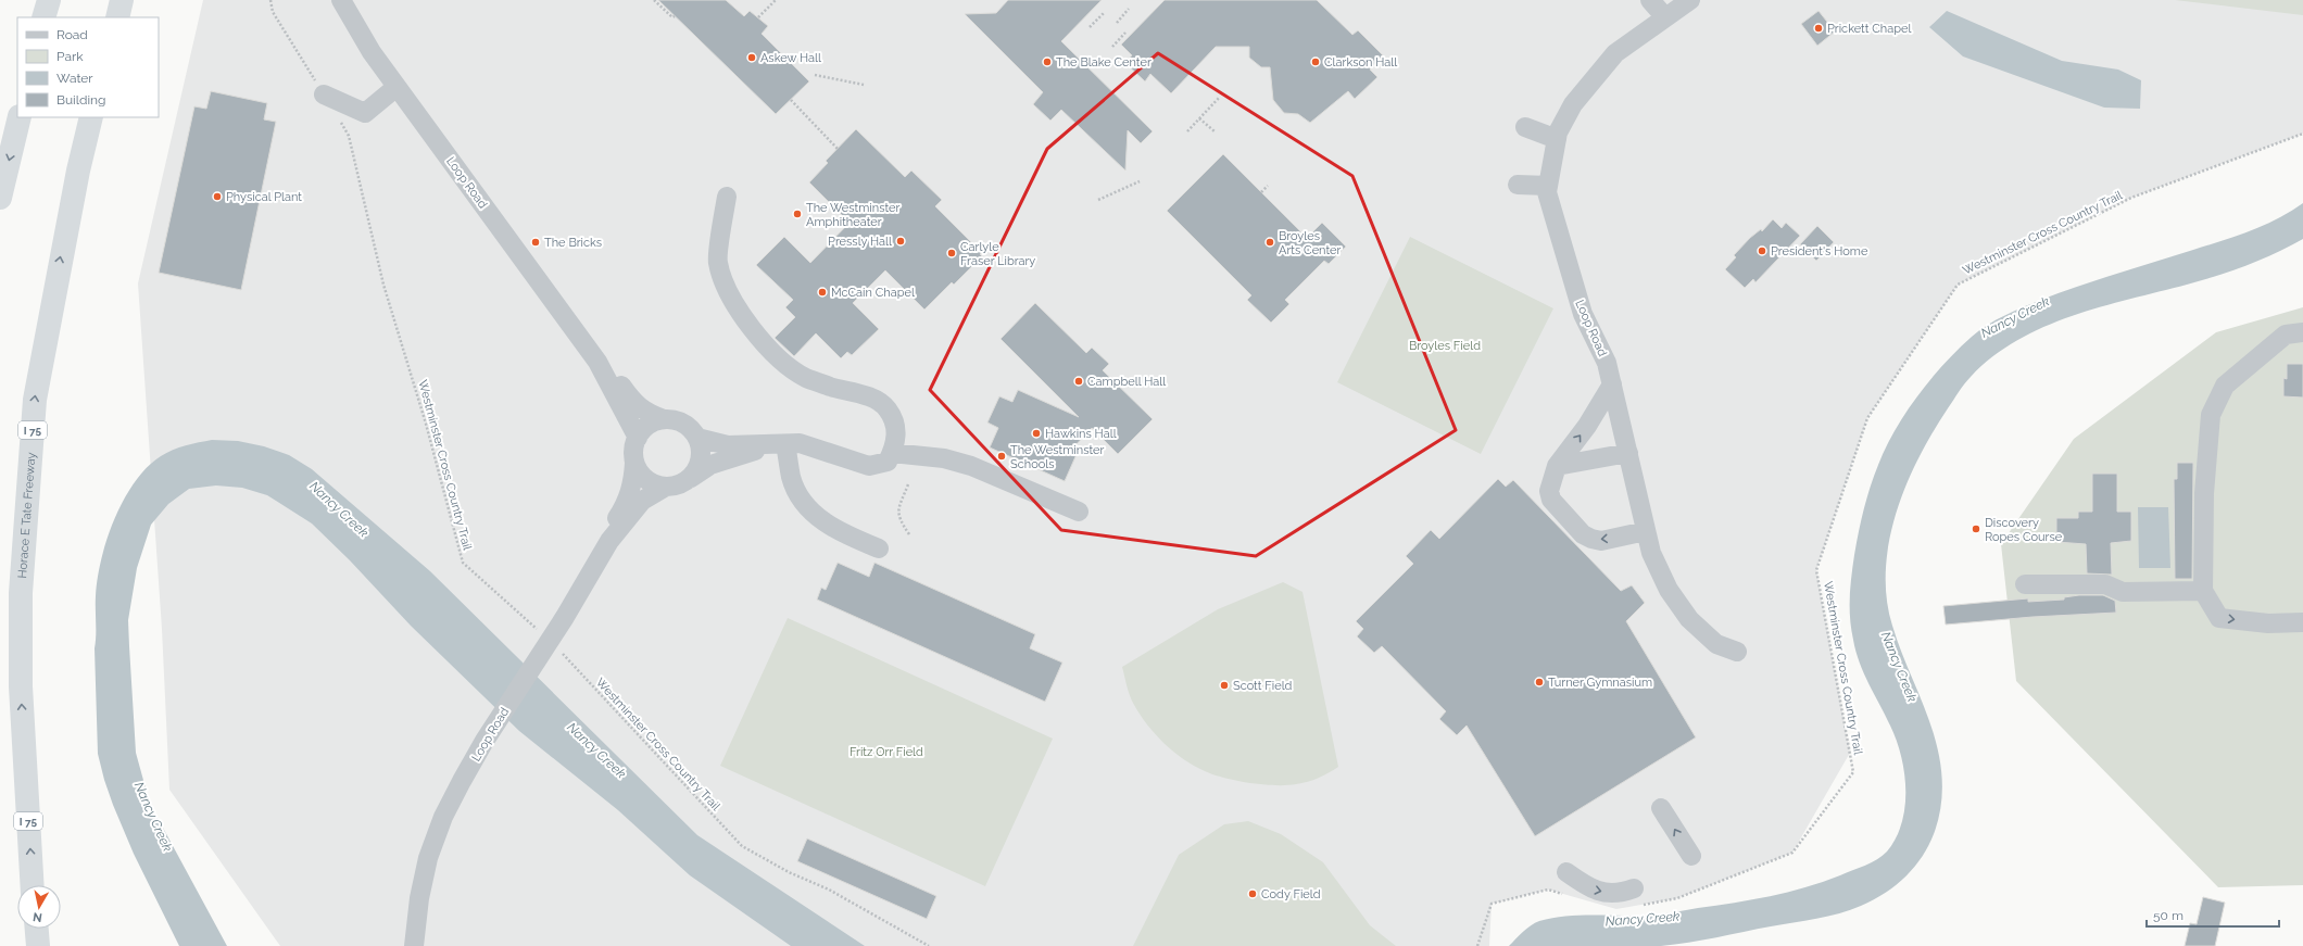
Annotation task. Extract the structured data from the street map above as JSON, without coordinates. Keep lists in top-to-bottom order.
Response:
{
  "streets": {
    "highway": ["I 75", "Horace E Tate Freeway"],
    "street": ["Loop Road"],
    "path": ["Westminster Cross Country Trail"]
  },
  "crossings": [
    ["Loop Road", "Westminster Cross Country Trail"]
  ],
  "one_way": ["Horace E Tate Freeway"],
  "water": ["Nancy Creek"],
  "parks": ["Broyles Field", "Fritz Orr Field"],
  "places": [
    "Prickett Chapel",
    "Askew Hall",
    "The Blake Center",
    "Clarkson Hall",
    "Physical Plant",
    "The Westminster Amphitheater",
    "Pressly Hall",
    "The Bricks",
    "Broyles Arts Center",
    "President's Home",
    "Carlyle Fraser Library",
    "McCain Chapel",
    "Campbell Hall",
    "Hawkins Hall",
    "The Westminster Schools",
    "Discovery Ropes Course",
    "Turner Gymnasium",
    "Scott Field",
    "Cody Field"
  ],
  "legend": [
    "Road",
    "Park",
    "Water",
    "Building"
  ],
  "scale_bar": "50 m",
  "north": "bottom"
}
